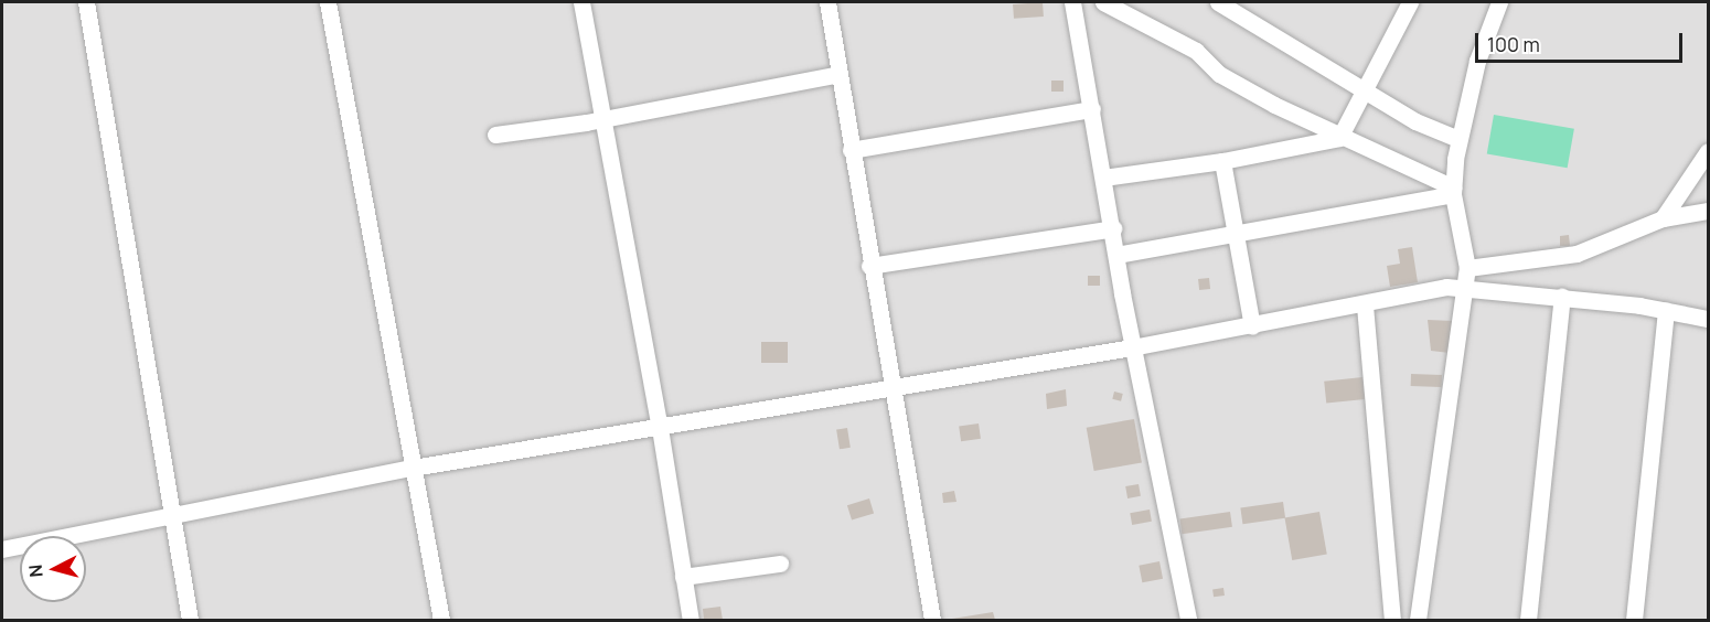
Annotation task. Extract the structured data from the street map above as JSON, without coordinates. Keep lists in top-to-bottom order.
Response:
{
  "scale_bar": "100 m",
  "north": "left"
}
